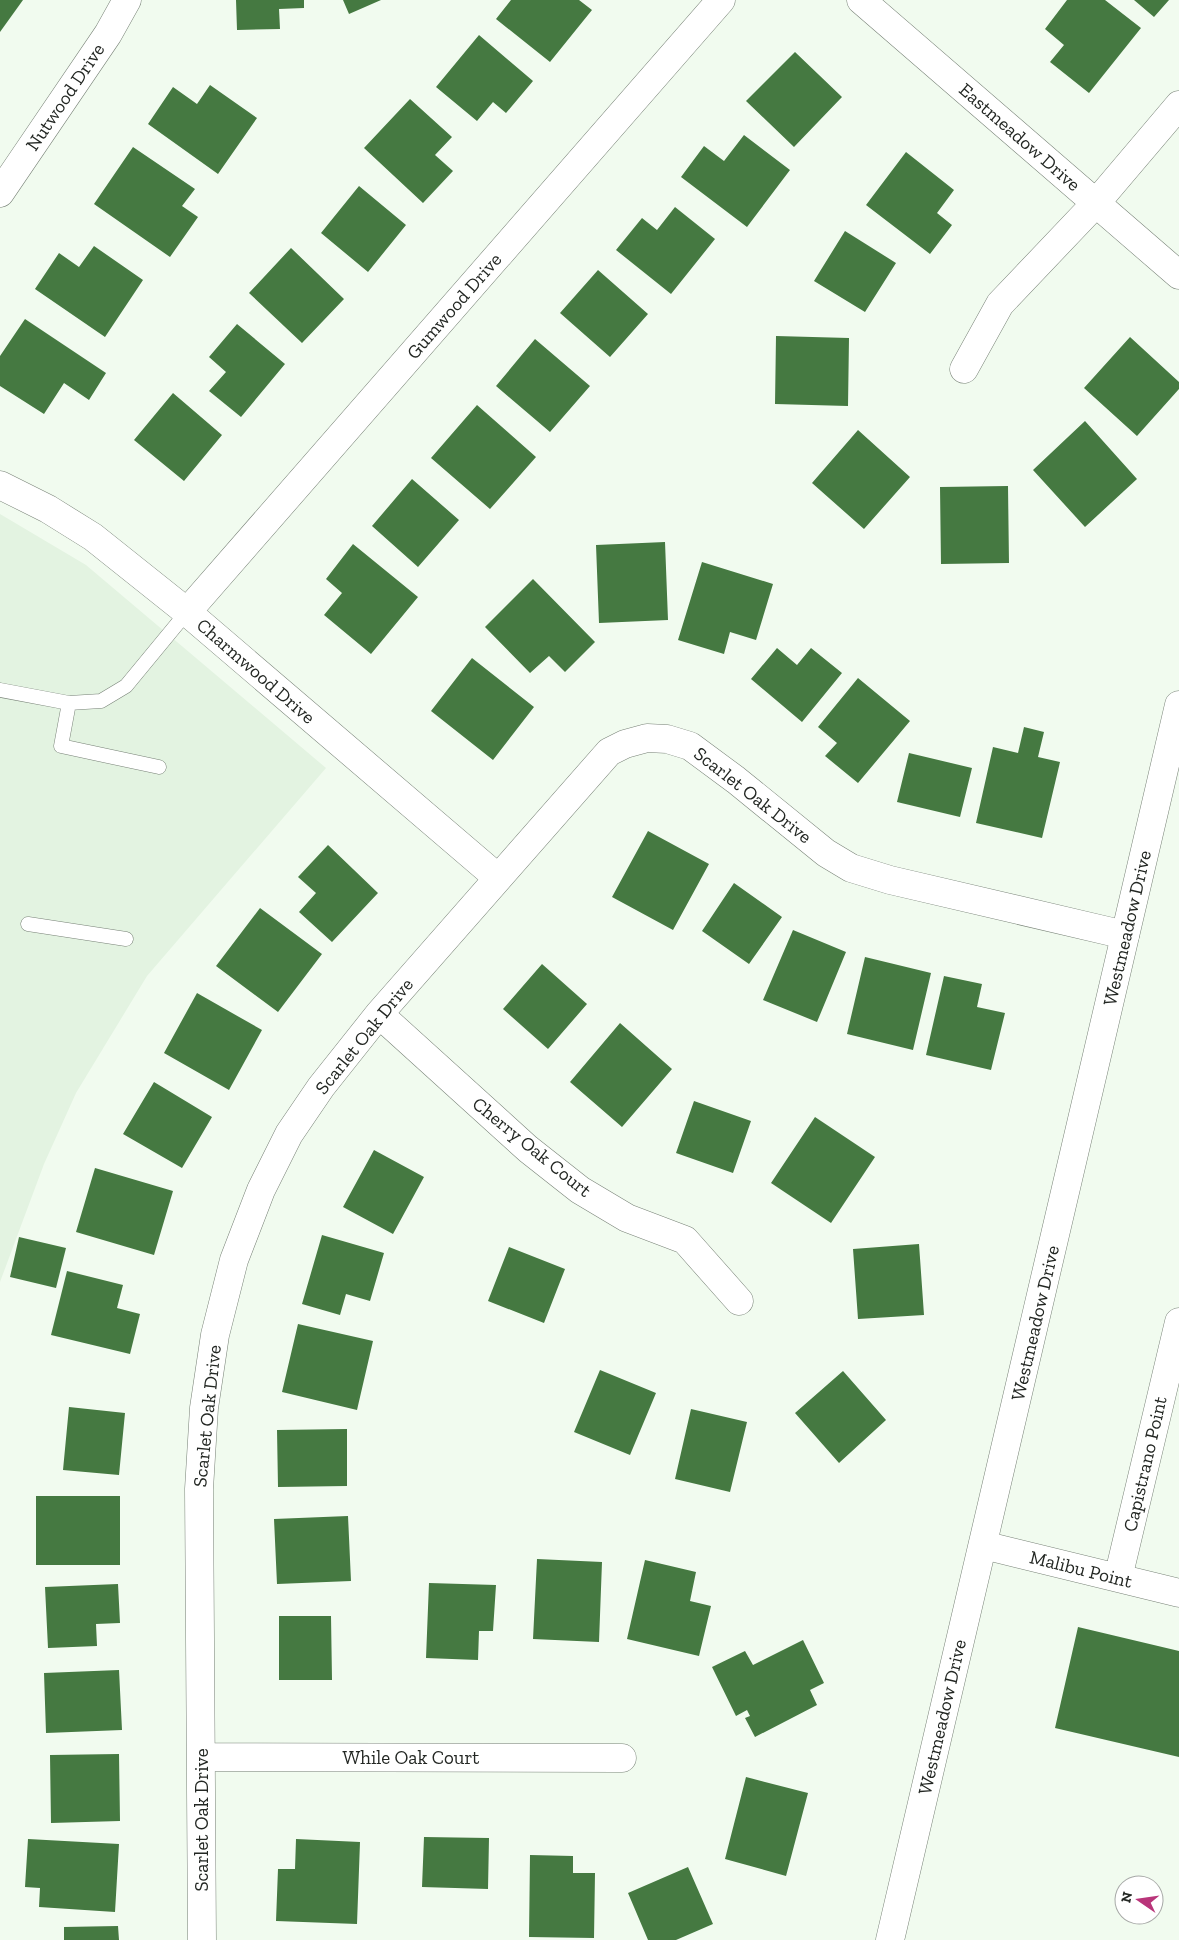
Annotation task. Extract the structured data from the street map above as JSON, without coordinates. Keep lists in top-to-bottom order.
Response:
{
  "streets": {
    "street": [
      "Nutwood Drive",
      "Eastmeadow Drive",
      "Gumwood Drive",
      "Charmwood Drive",
      "Scarlet Oak Drive",
      "Westmeadow Drive",
      "Cherry Oak Court",
      "Capistrano Point",
      "Malibu Point",
      "While Oak Court"
    ]
  },
  "crossings": [
    ["Gumwood Drive", "Charmwood Drive"],
    ["Charmwood Drive", "Scarlet Oak Drive"],
    ["Scarlet Oak Drive", "Westmeadow Drive"],
    ["Scarlet Oak Drive", "Cherry Oak Court"],
    ["Scarlet Oak Drive", "While Oak Court"],
    ["Westmeadow Drive", "Malibu Point"],
    ["Capistrano Point", "Malibu Point"]
  ],
  "north": "left"
}
